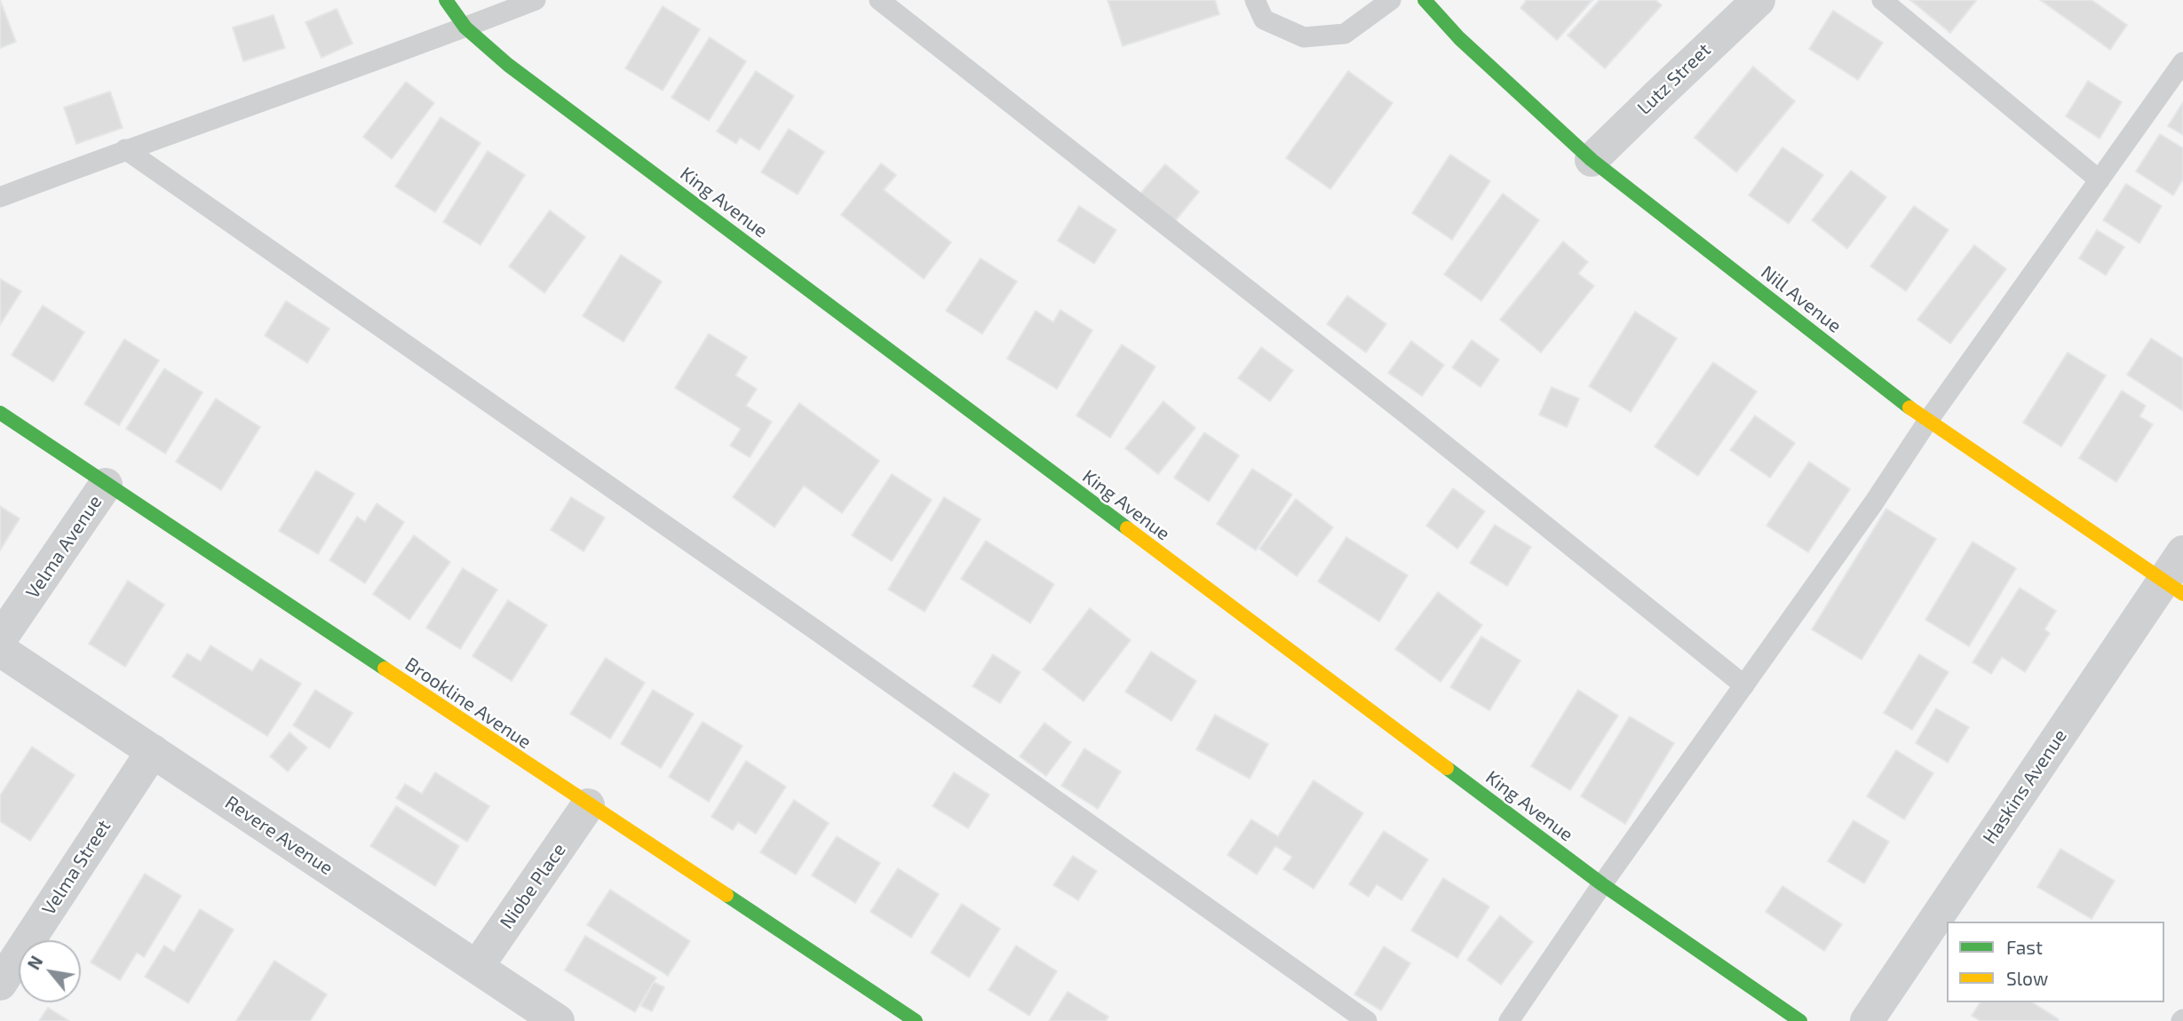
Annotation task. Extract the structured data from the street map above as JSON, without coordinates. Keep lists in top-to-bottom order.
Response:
{
  "streets": {
    "street": [
      "Lutz Street",
      "King Avenue",
      "Nill Avenue",
      "Velma Avenue",
      "Brookline Avenue",
      "Haskins Avenue",
      "Revere Avenue",
      "Velma Street",
      "Niobe Place"
    ]
  },
  "crossings": [
    ["Lutz Street", "Nill Avenue"],
    ["Nill Avenue", "Haskins Avenue"],
    ["Velma Avenue", "Brookline Avenue"],
    ["Brookline Avenue", "Niobe Place"],
    ["Revere Avenue", "Velma Street"],
    ["Revere Avenue", "Niobe Place"]
  ],
  "legend": ["Fast", "Slow"],
  "north": "top left"
}
